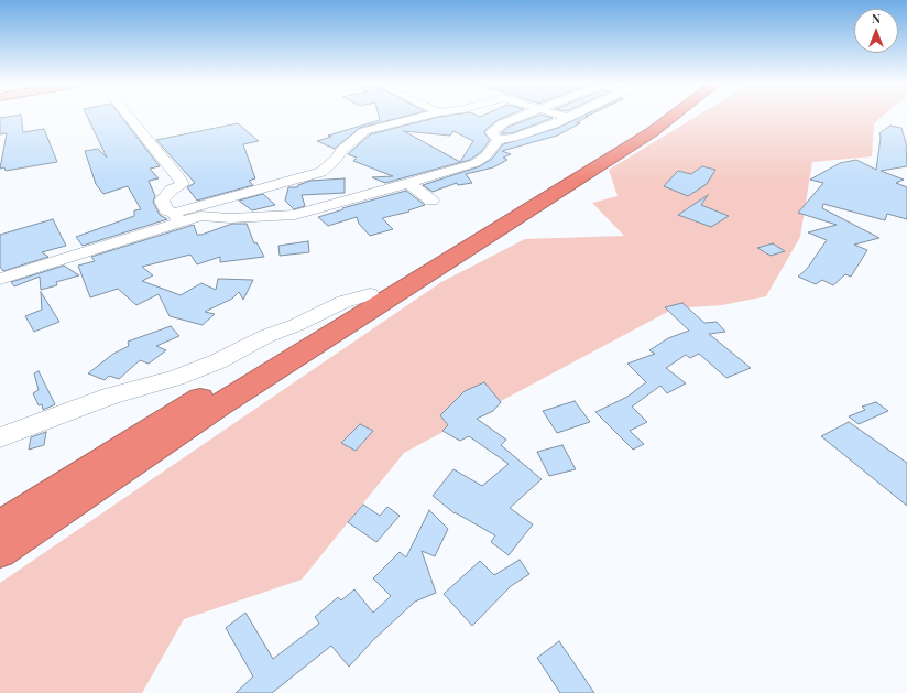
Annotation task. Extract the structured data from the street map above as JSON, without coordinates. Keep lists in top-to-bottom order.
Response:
{
  "north": "top"
}
